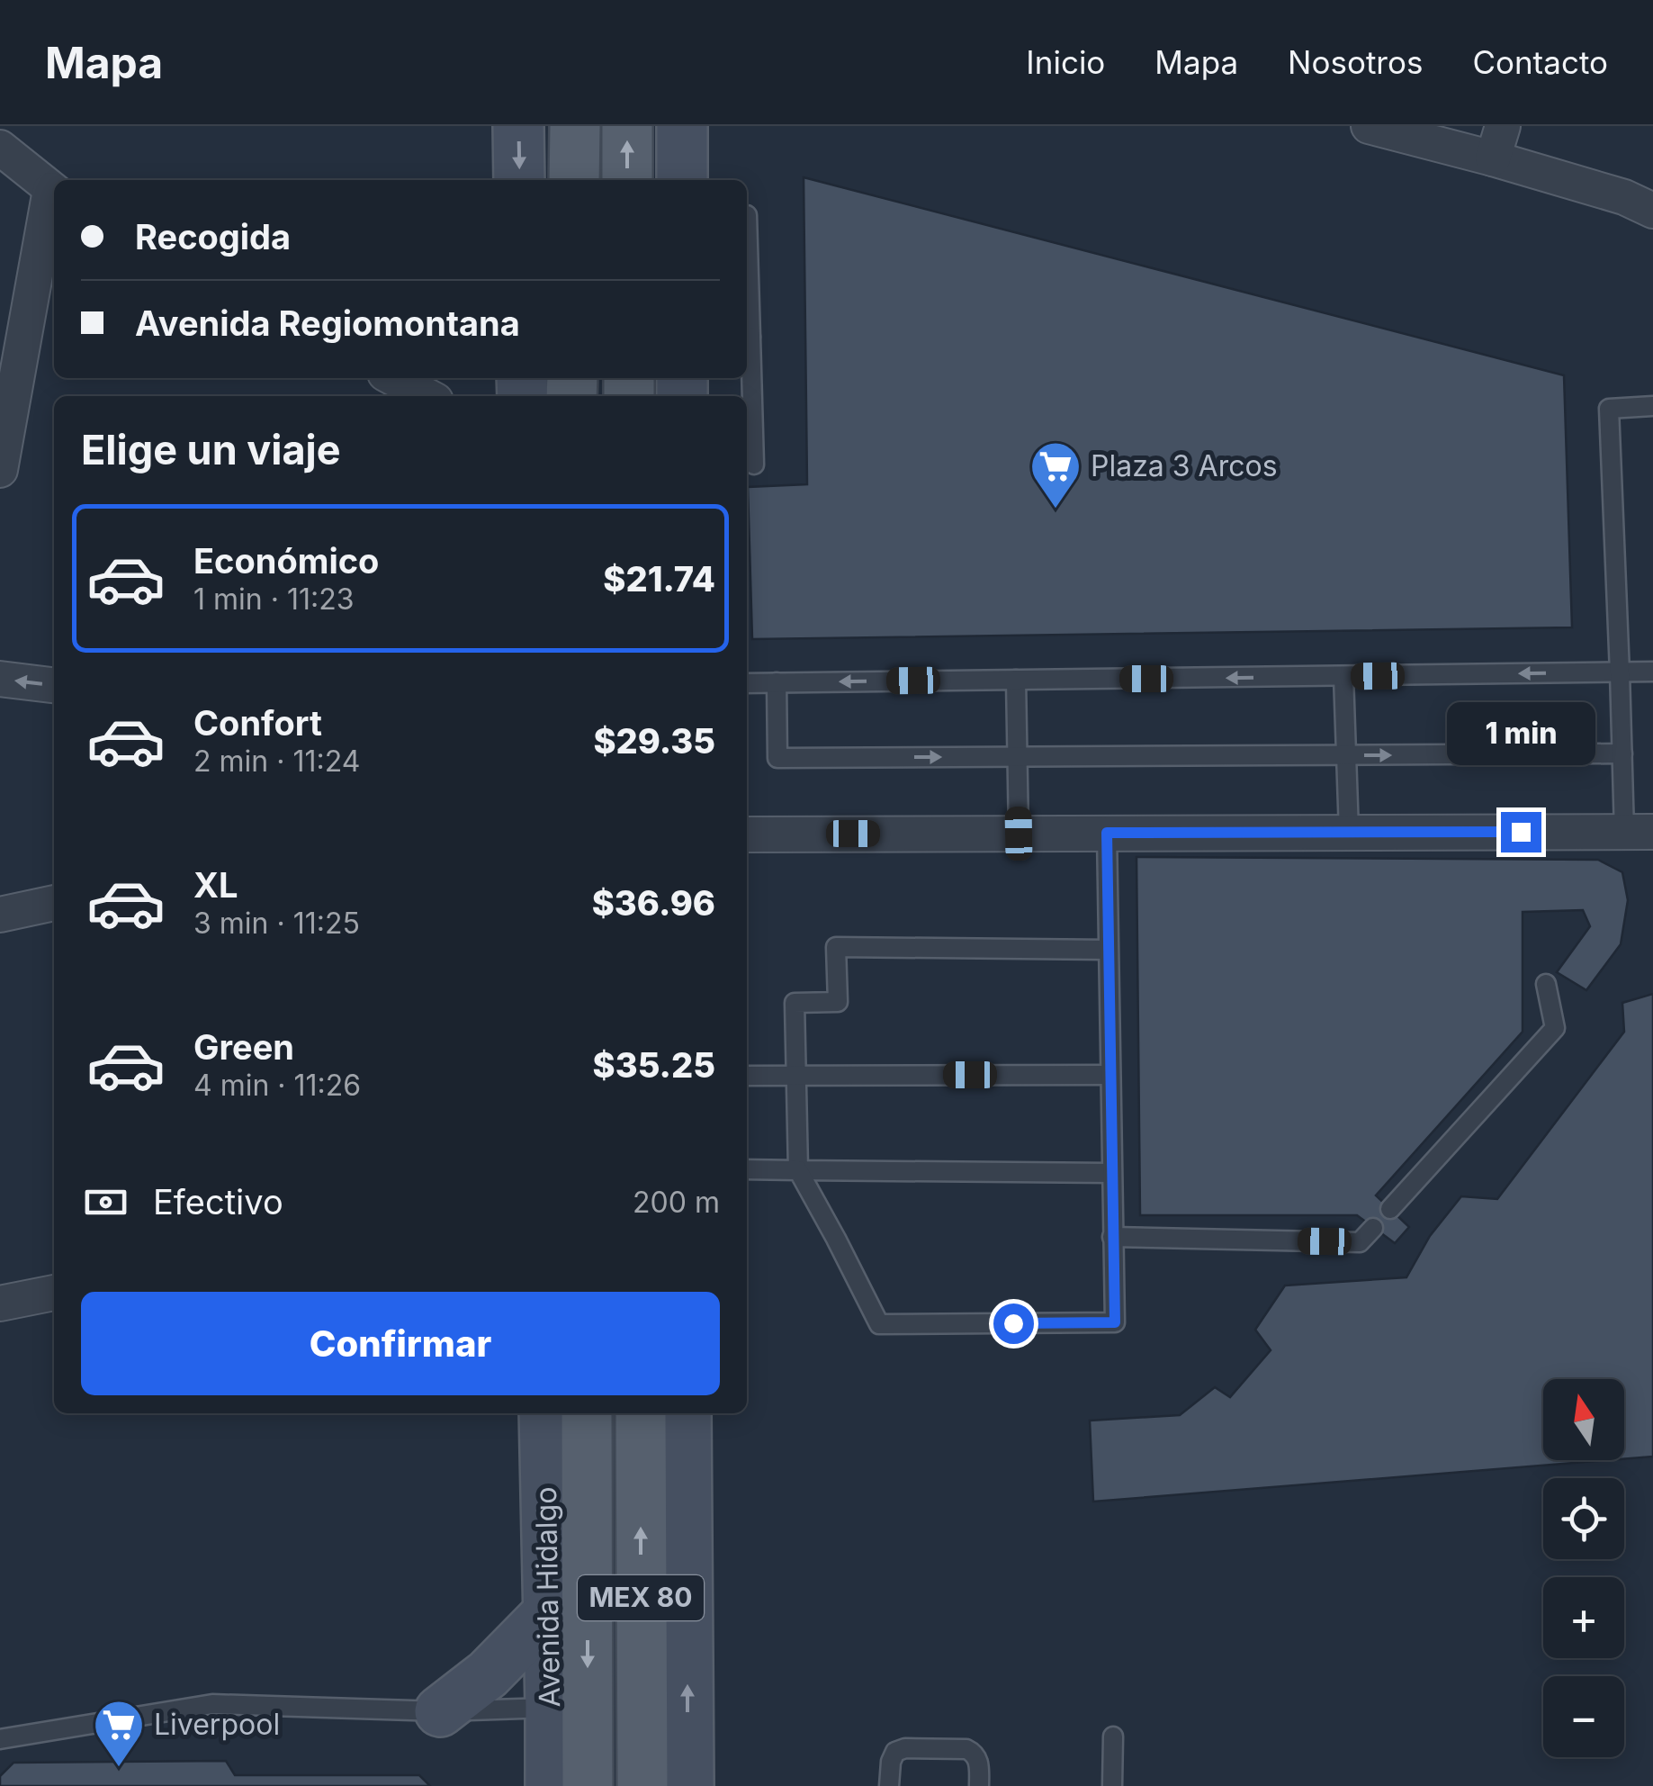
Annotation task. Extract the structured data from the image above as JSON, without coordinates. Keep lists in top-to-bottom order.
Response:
{
  "streets": {
    "main road": ["MEX 80"],
    "street": ["Avenida Hidalgo"]
  },
  "crossings": [
    ["Avenida Hidalgo", "MEX 80"]
  ],
  "places": {
    "supermarket": ["Plaza 3 Arcos", "Liverpool"]
  },
  "north": "top",
  "page": {
    "header": "Mapa",
    "nav": [
      "Inicio",
      "Mapa",
      "Nosotros",
      "Contacto"
    ],
    "banner": ["Recogida", "Avenida Regiomontana"],
    "heading": "Elige un viaje",
    "list": [
      {
        "name": "Económico",
        "note": "1 min · 11:23",
        "value": "$21.74"
      },
      {
        "name": "Confort",
        "note": "2 min · 11:24",
        "value": "$29.35"
      },
      {
        "name": "XL",
        "note": "3 min · 11:25",
        "value": "$36.96"
      },
      {
        "name": "Green",
        "note": "4 min · 11:26",
        "value": "$35.25"
      }
    ],
    "bubble": "1 min",
    "pay": ["Efectivo", "200 m"],
    "buttons": "Confirmar",
    "map_buttons": ["+", "−"]
  }
}
